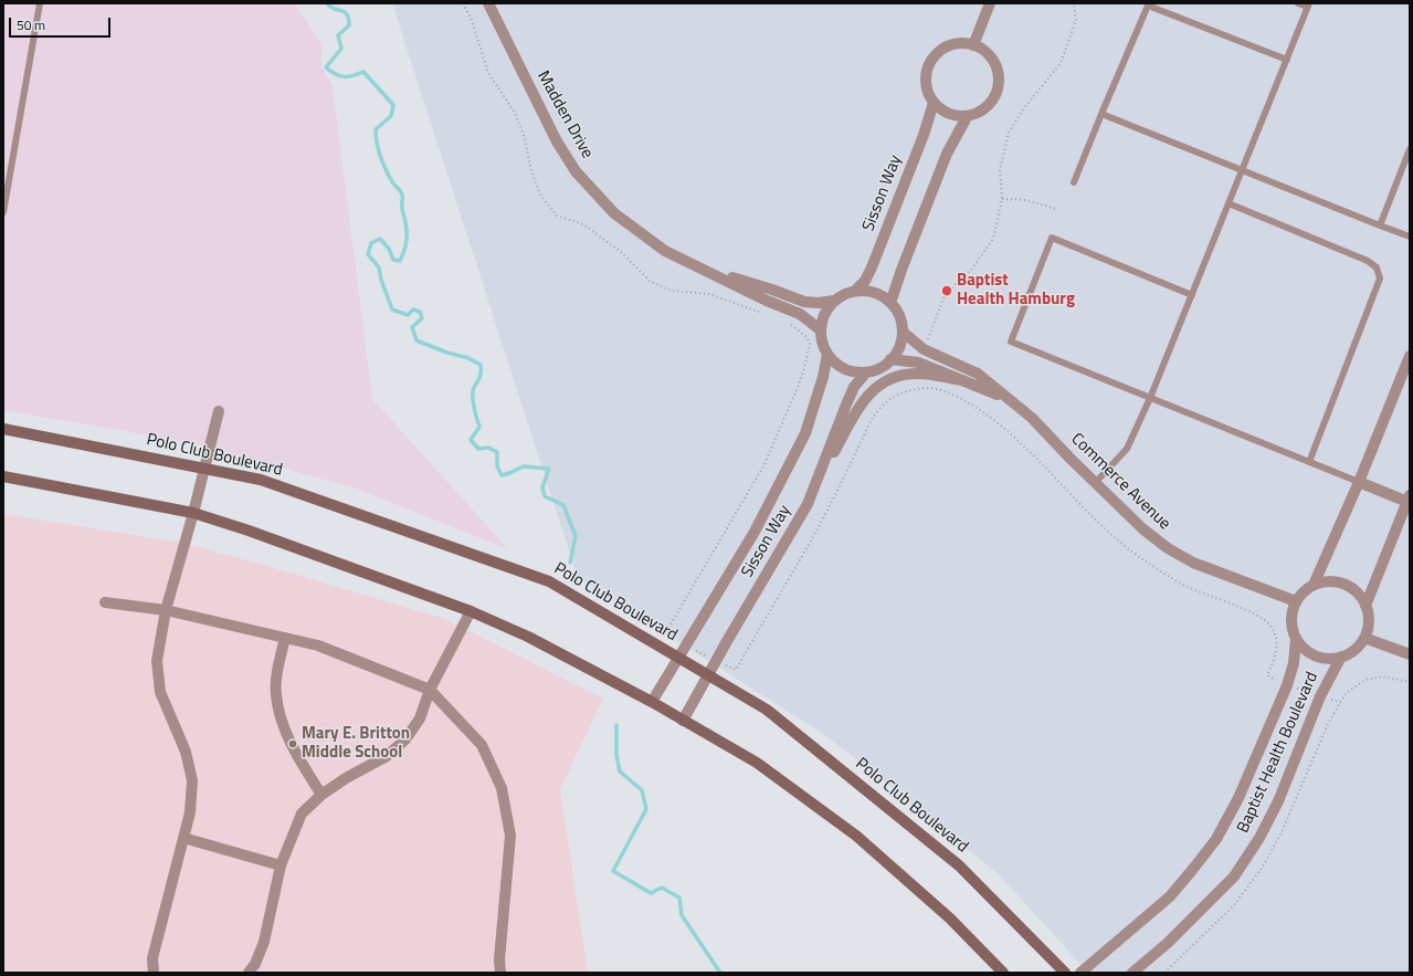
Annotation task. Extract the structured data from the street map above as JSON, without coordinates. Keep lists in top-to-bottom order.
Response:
{
  "streets": {
    "street": [
      "Madden Drive",
      "Sisson Way",
      "Polo Club Boulevard",
      "Commerce Avenue",
      "Baptist Health Boulevard"
    ]
  },
  "crossings": [
    ["Madden Drive", "Sisson Way"],
    ["Madden Drive", "Commerce Avenue"],
    ["Sisson Way", "Polo Club Boulevard"],
    ["Sisson Way", "Commerce Avenue"],
    ["Commerce Avenue", "Baptist Health Boulevard"]
  ],
  "places": ["Baptist Health Hamburg", "Mary E. Britton Middle School"],
  "scale_bar": "50 m"
}
